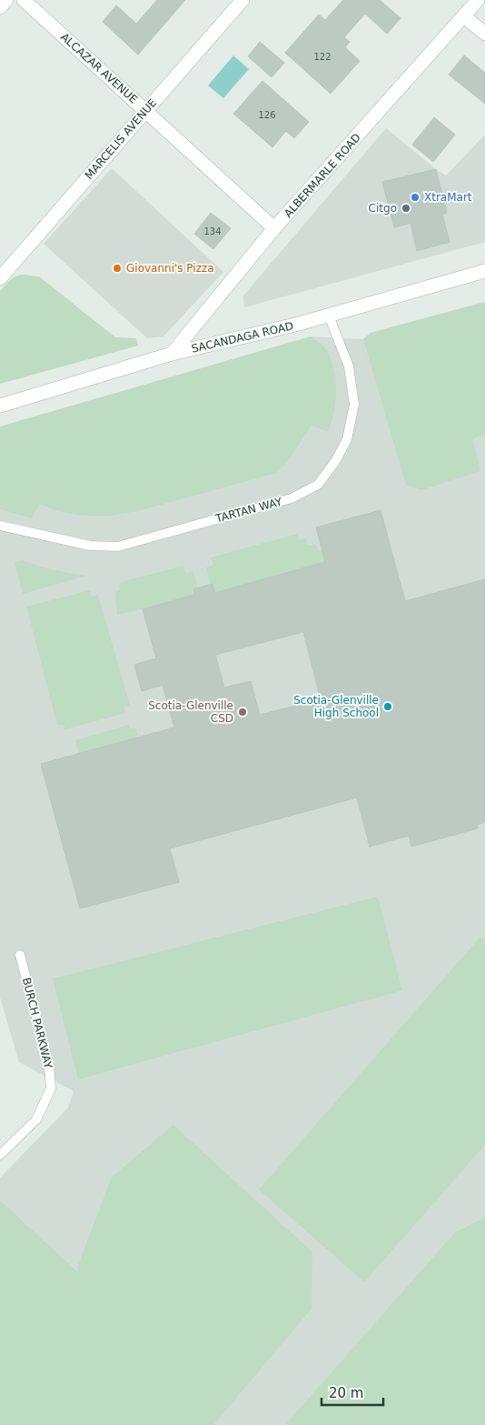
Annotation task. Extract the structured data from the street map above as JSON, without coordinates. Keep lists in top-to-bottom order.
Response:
{
  "streets": {
    "street": [
      "ALCAZAR AVENUE",
      "MARCELIS AVENUE",
      "ALBERMARLE ROAD",
      "SACANDAGA ROAD"
    ],
    "lane": ["TARTAN WAY", "BURCH PARKWAY"]
  },
  "crossings": [
    ["ALCAZAR AVENUE", "MARCELIS AVENUE"],
    ["ALCAZAR AVENUE", "ALBERMARLE ROAD"],
    ["ALBERMARLE ROAD", "SACANDAGA ROAD"],
    ["SACANDAGA ROAD", "TARTAN WAY"]
  ],
  "places": [
    "XtraMart",
    "Citgo",
    "Giovanni's Pizza",
    "Scotia-Glenville High School",
    "Scotia-Glenville CSD"
  ],
  "house_numbers": ["122", "126", "134"],
  "scale_bar": "20 m"
}
